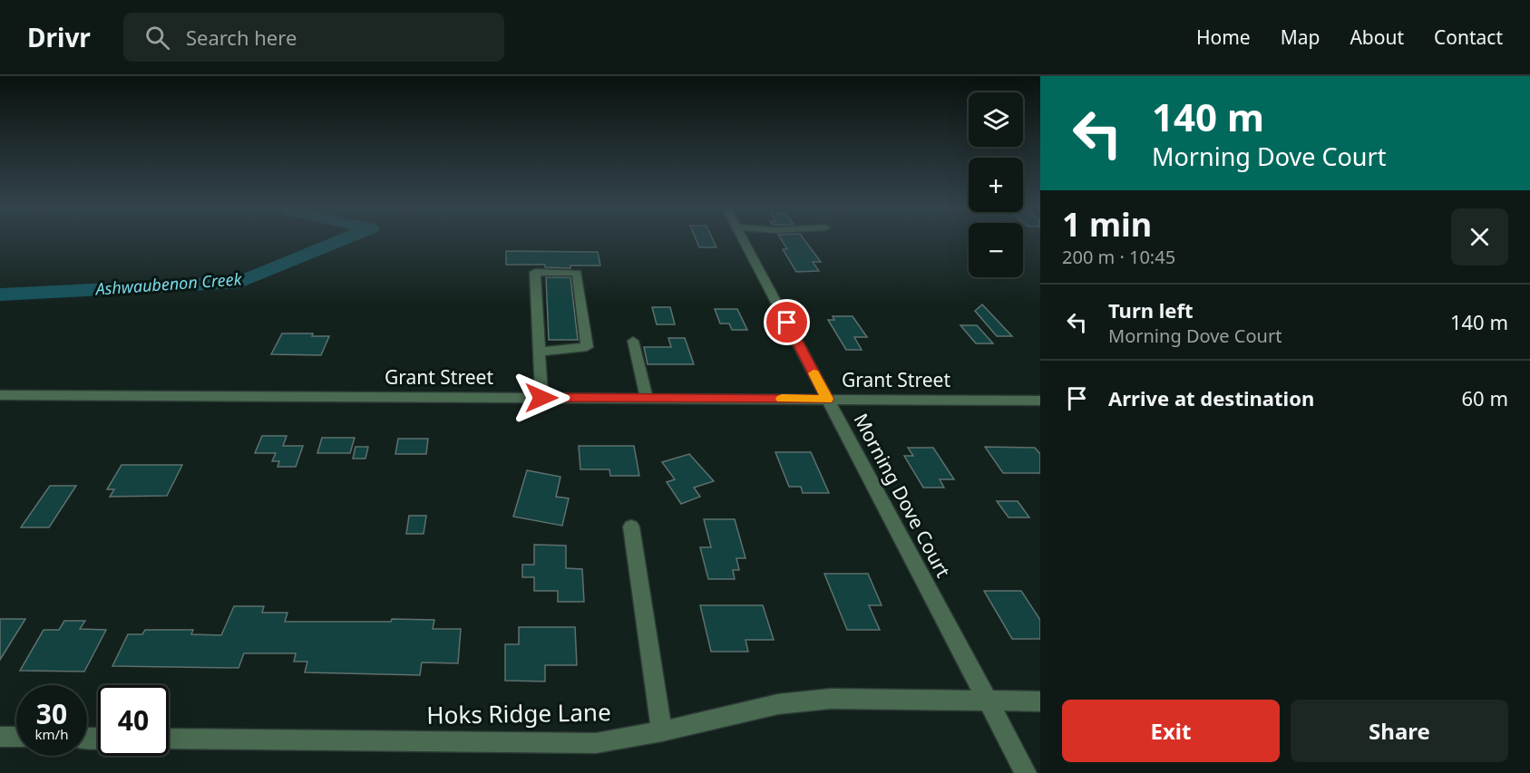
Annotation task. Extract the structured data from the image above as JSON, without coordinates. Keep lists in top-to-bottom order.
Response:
{
  "streets": {
    "street": ["Grant Street", "Morning Dove Court", "Hoks Ridge Lane"]
  },
  "crossings": [
    ["Grant Street", "Morning Dove Court"],
    ["Morning Dove Court", "Hoks Ridge Lane"]
  ],
  "water": ["Ashwaubenon Creek"],
  "page": {
    "header": "Drivr",
    "search": "Search here",
    "nav": [
      "Home",
      "Map",
      "About",
      "Contact"
    ],
    "turn": ["140 m", "Morning Dove Court"],
    "map_buttons": ["+", "−"],
    "heading": ["1 min", "200 m · 10:45"],
    "list": [
      {
        "name": "Turn left",
        "note": "Morning Dove Court",
        "value": "140 m"
      },
      {
        "name": "Arrive at destination",
        "value": "60 m"
      }
    ],
    "speed": "30 km/h",
    "limit": "40",
    "buttons": ["Exit", "Share"]
  }
}
